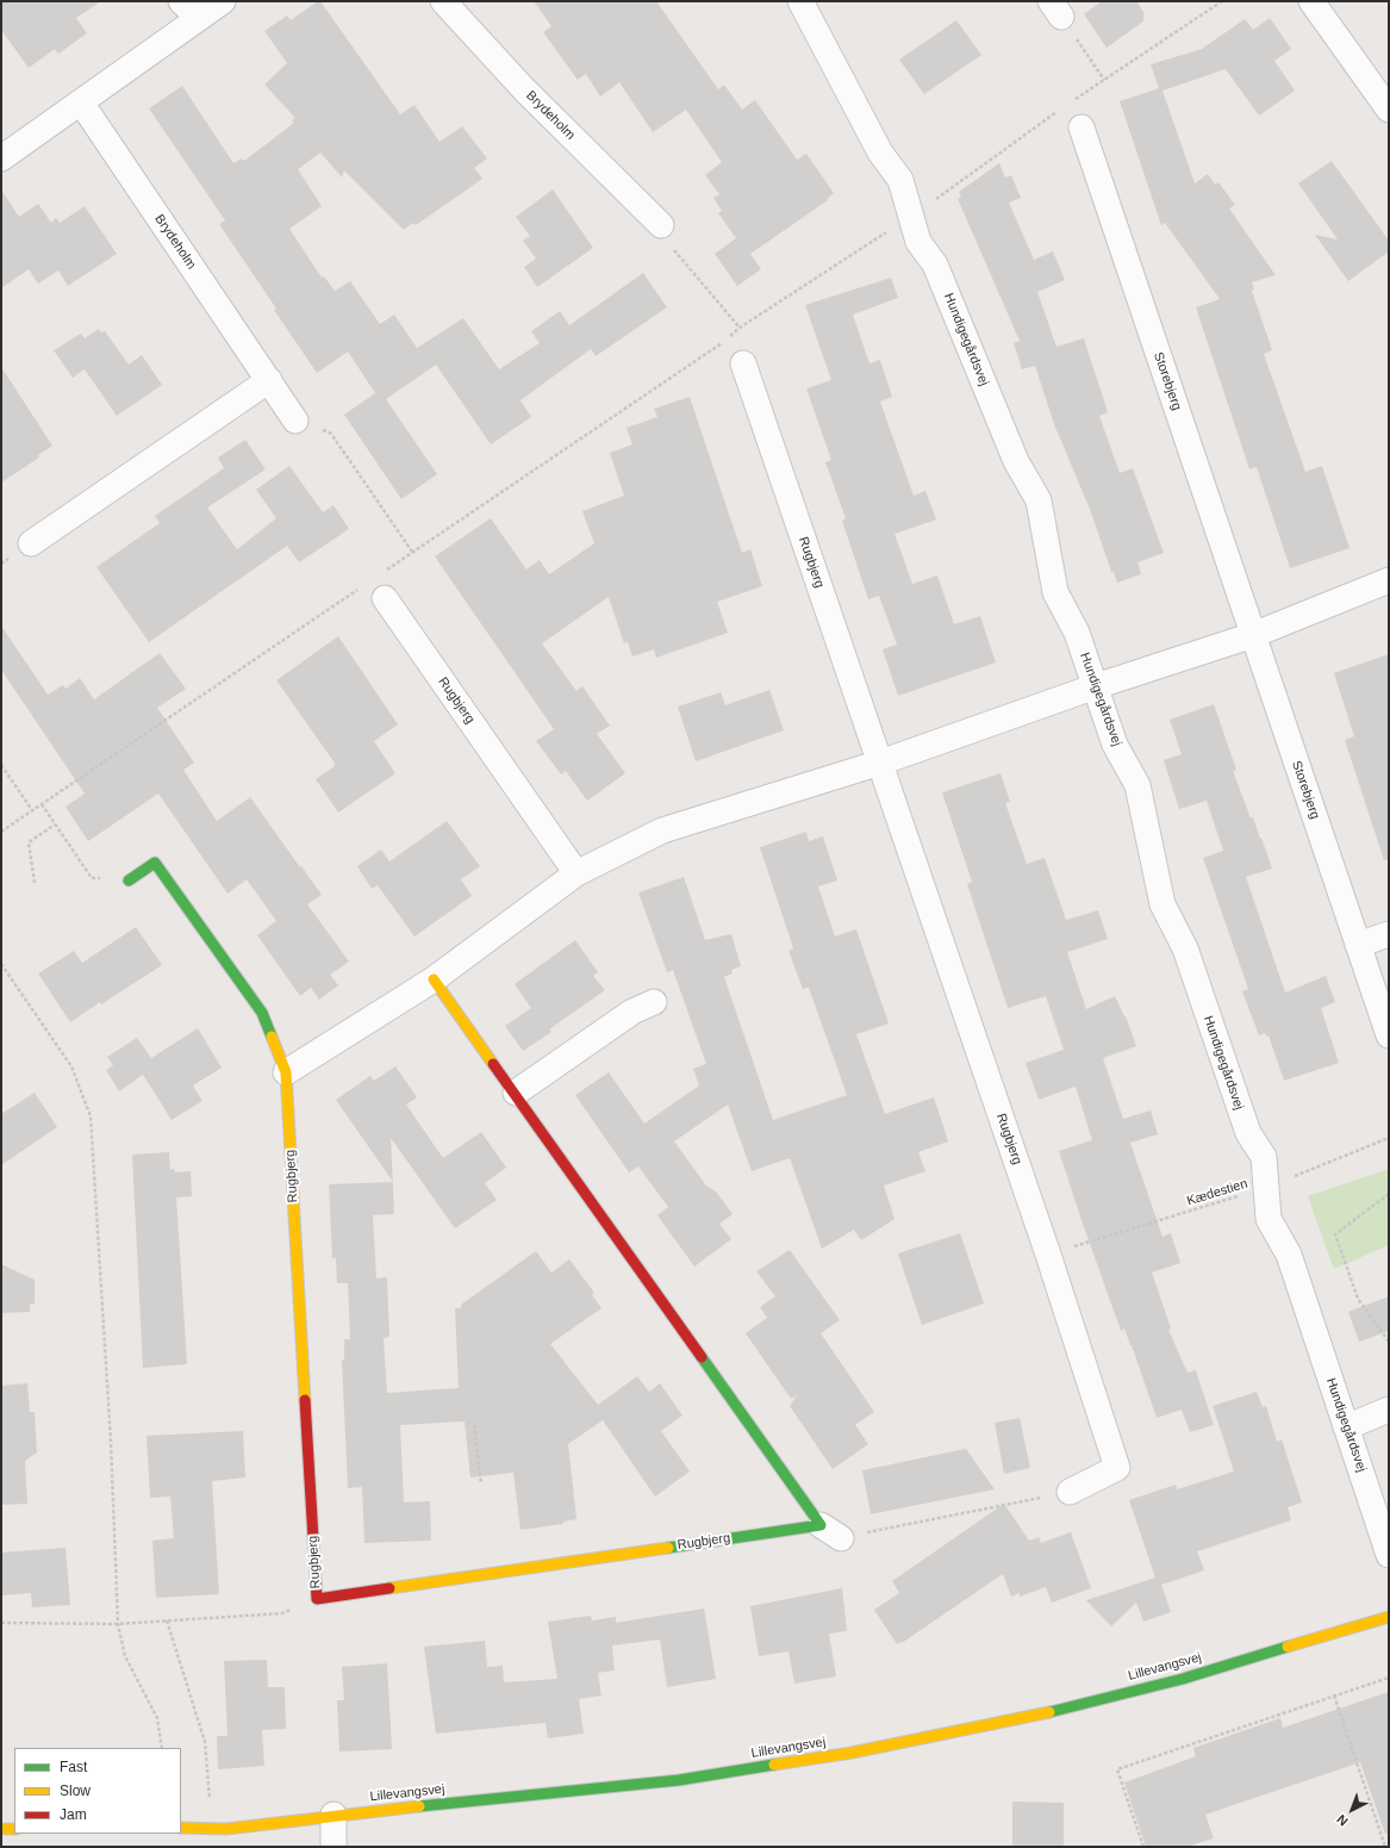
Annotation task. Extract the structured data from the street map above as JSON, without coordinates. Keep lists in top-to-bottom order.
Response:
{
  "streets": {
    "street": [
      "Brydeholm",
      "Hundigegårdsvej",
      "Storebjerg",
      "Rugbjerg",
      "Lillevangsvej"
    ],
    "path": ["Kædestien"]
  },
  "crossings": [
    ["Hundigegårdsvej", "Kædestien"],
    ["Rugbjerg", "Kædestien"]
  ],
  "legend": ["Fast", "Slow", "Jam"],
  "north": "bottom left"
}
